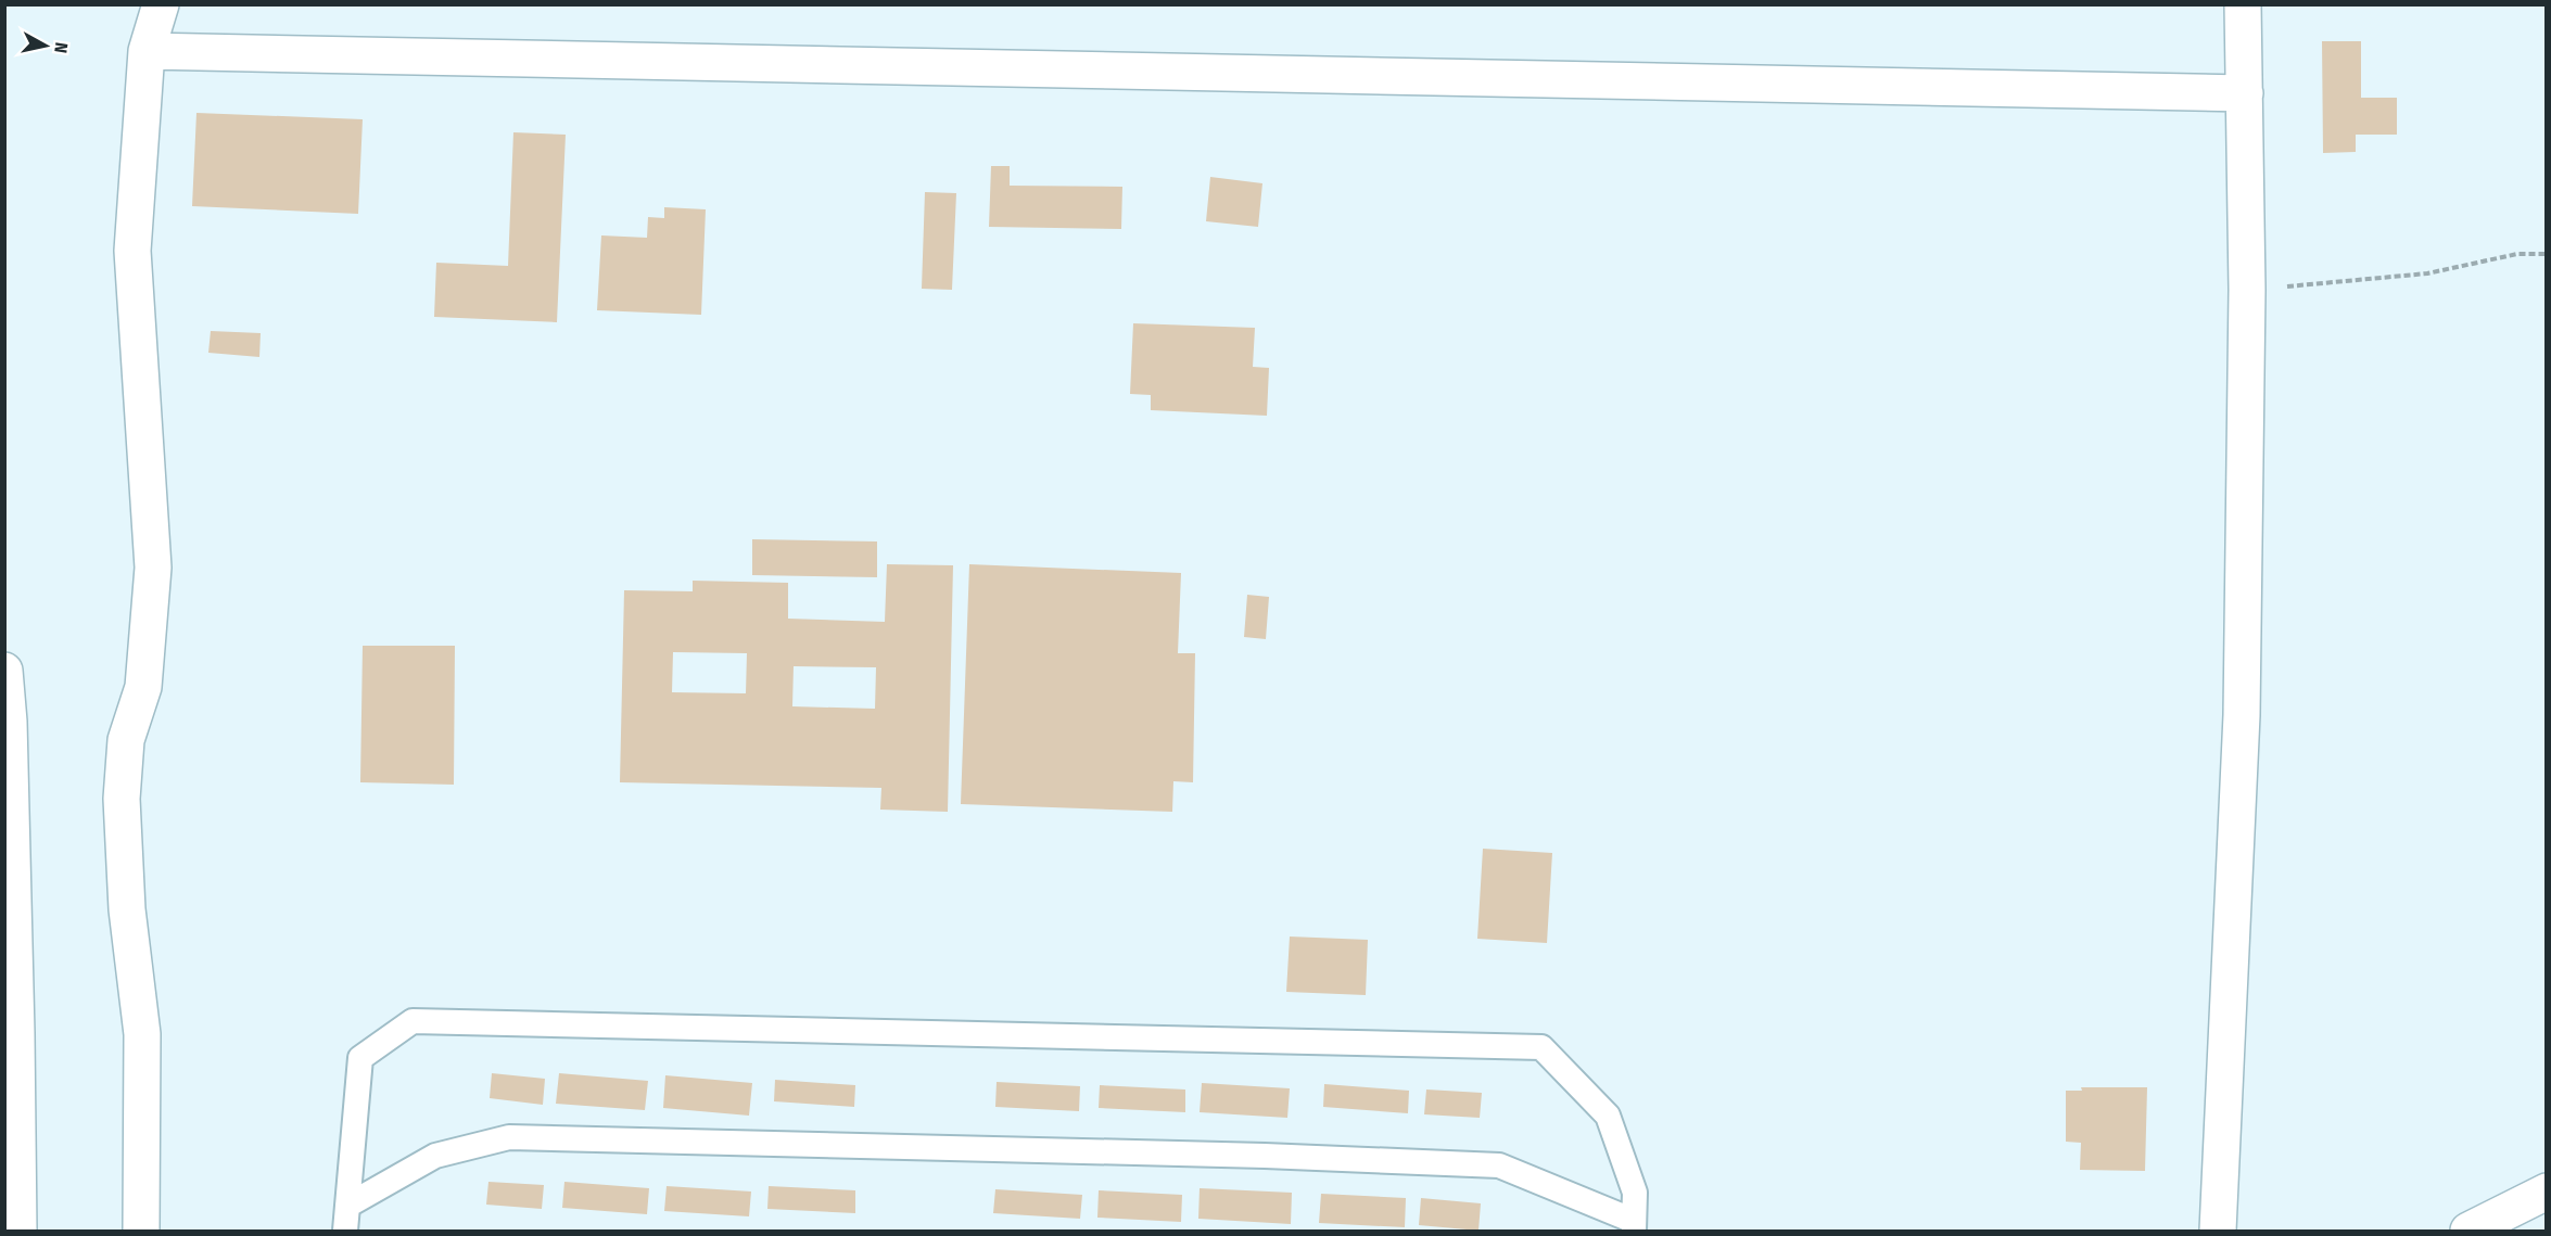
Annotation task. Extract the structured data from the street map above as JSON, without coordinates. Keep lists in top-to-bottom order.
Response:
{
  "north": "right"
}
